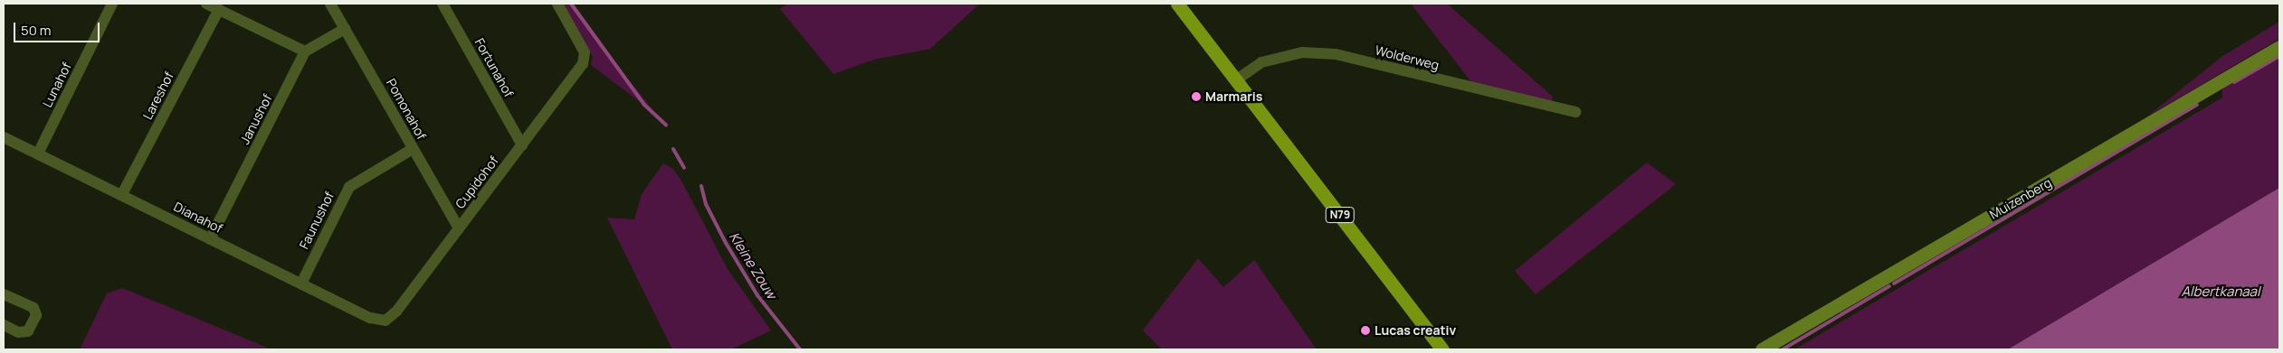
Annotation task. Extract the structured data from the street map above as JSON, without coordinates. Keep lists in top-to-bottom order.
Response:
{
  "streets": {
    "main road": ["N79"],
    "street": [
      "Wolderweg",
      "Fortunahof",
      "Lunahof",
      "Lareshof",
      "Pomonahof",
      "Janushof",
      "Cupidohof",
      "Muizenberg",
      "Dianahof",
      "Faunushof"
    ]
  },
  "crossings": [
    ["Wolderweg", "N79"],
    ["Fortunahof", "Cupidohof"],
    ["Lunahof", "Dianahof"],
    ["Lareshof", "Dianahof"],
    ["Pomonahof", "Cupidohof"],
    ["Pomonahof", "Faunushof"],
    ["Janushof", "Dianahof"],
    ["Cupidohof", "Dianahof"],
    ["Dianahof", "Faunushof"]
  ],
  "water": ["Kleine Zouw", "Albertkanaal"],
  "places": ["Marmaris", "Lucas creativ"],
  "scale_bar": "50 m"
}
